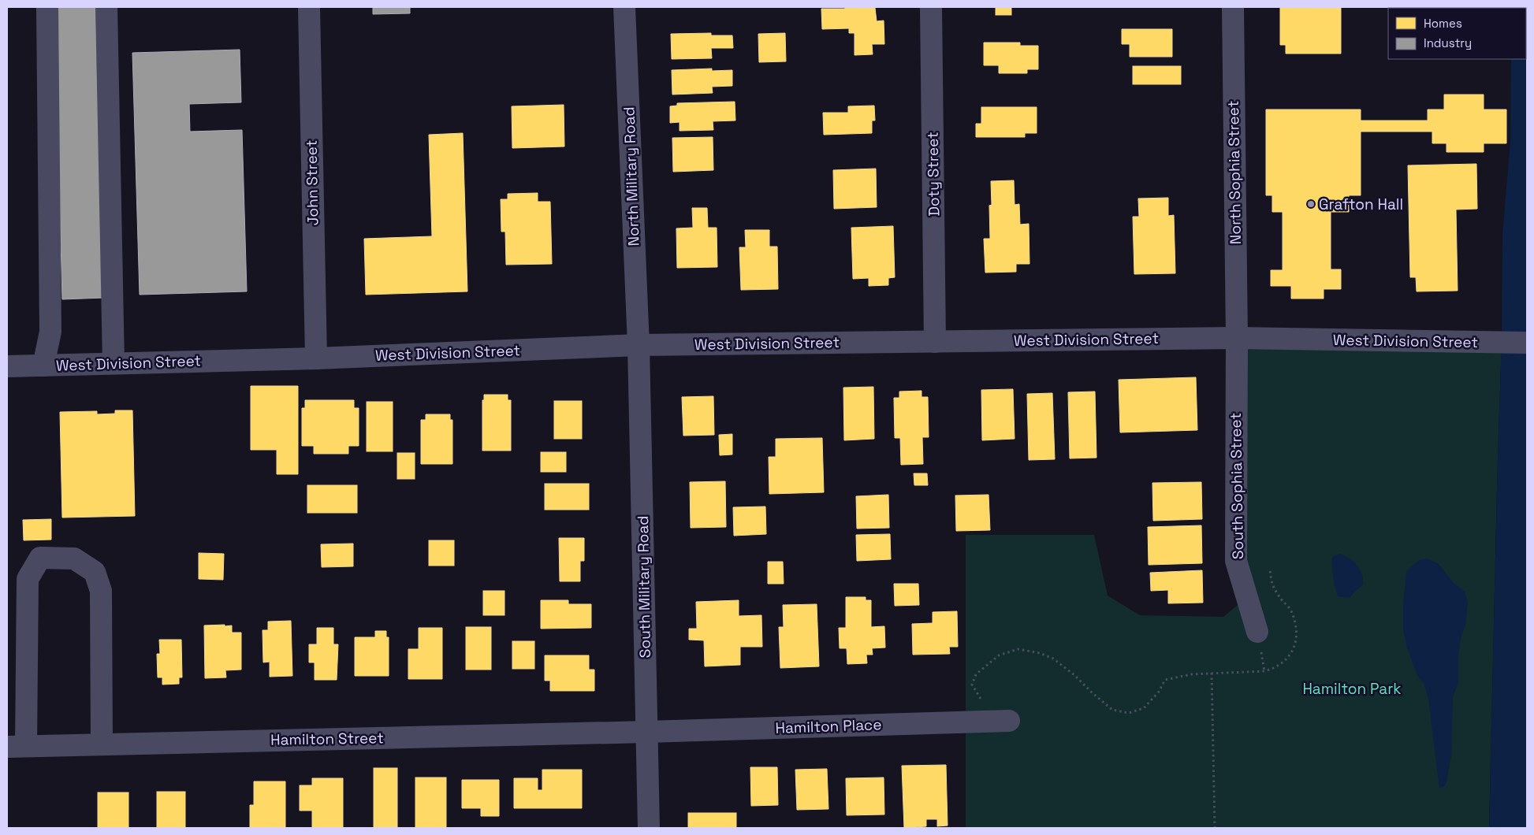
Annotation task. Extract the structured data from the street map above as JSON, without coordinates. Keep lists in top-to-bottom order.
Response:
{
  "streets": {
    "street": [
      "North Sophia Street",
      "Doty Street",
      "North Military Road",
      "John Street",
      "West Division Street",
      "South Sophia Street",
      "South Military Road",
      "Hamilton Place",
      "Hamilton Street"
    ]
  },
  "crossings": [
    ["North Sophia Street", "West Division Street"],
    ["North Sophia Street", "South Sophia Street"],
    ["Doty Street", "West Division Street"],
    ["North Military Road", "West Division Street"],
    ["North Military Road", "South Military Road"],
    ["John Street", "West Division Street"],
    ["West Division Street", "South Sophia Street"],
    ["West Division Street", "South Military Road"],
    ["South Military Road", "Hamilton Place"],
    ["South Military Road", "Hamilton Street"],
    ["Hamilton Place", "Hamilton Street"]
  ],
  "parks": ["Hamilton Park"],
  "places": ["Grafton Hall"],
  "legend": ["Homes", "Industry"]
}
